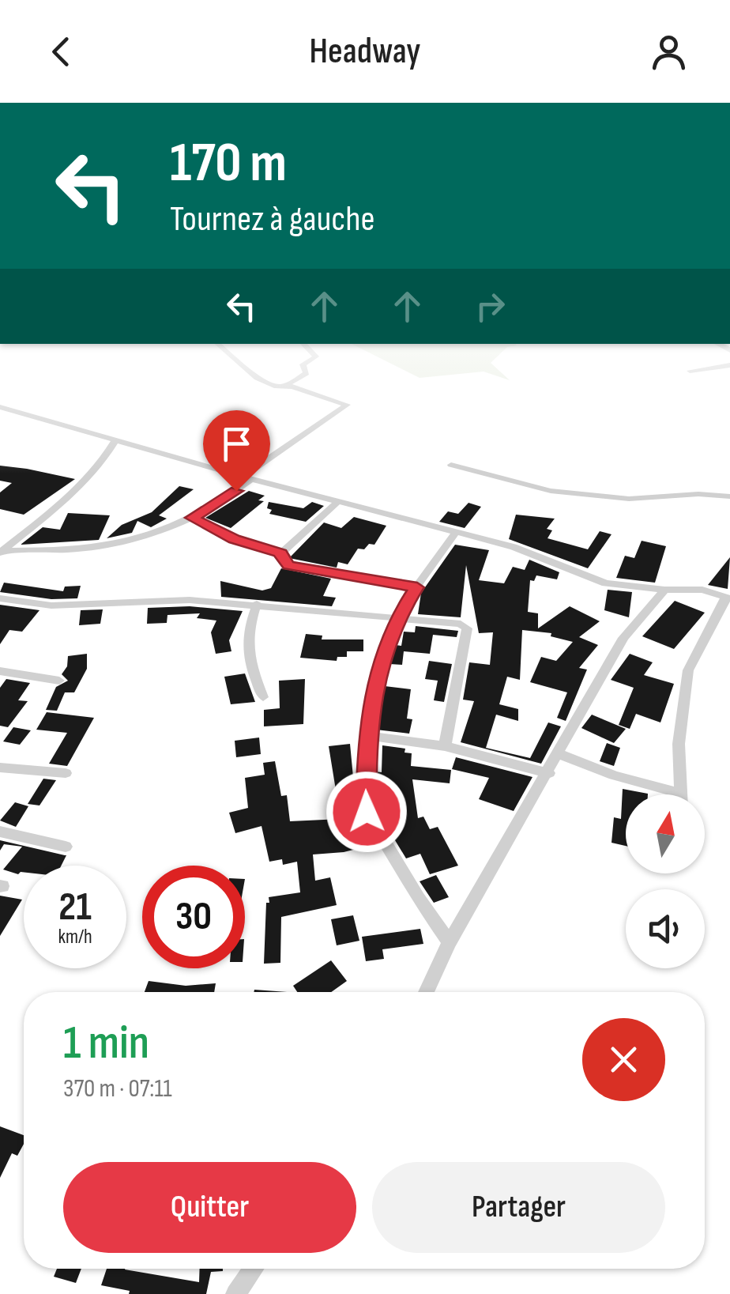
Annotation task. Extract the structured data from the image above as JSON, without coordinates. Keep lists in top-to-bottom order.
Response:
{
  "north": "top",
  "page": {
    "header": "Headway",
    "turn": ["170 m", "Tournez à gauche"],
    "speed": "21 km/h",
    "limit": "30",
    "heading": ["1 min", "370 m · 07:11"],
    "buttons": ["Quitter", "Partager"]
  }
}
